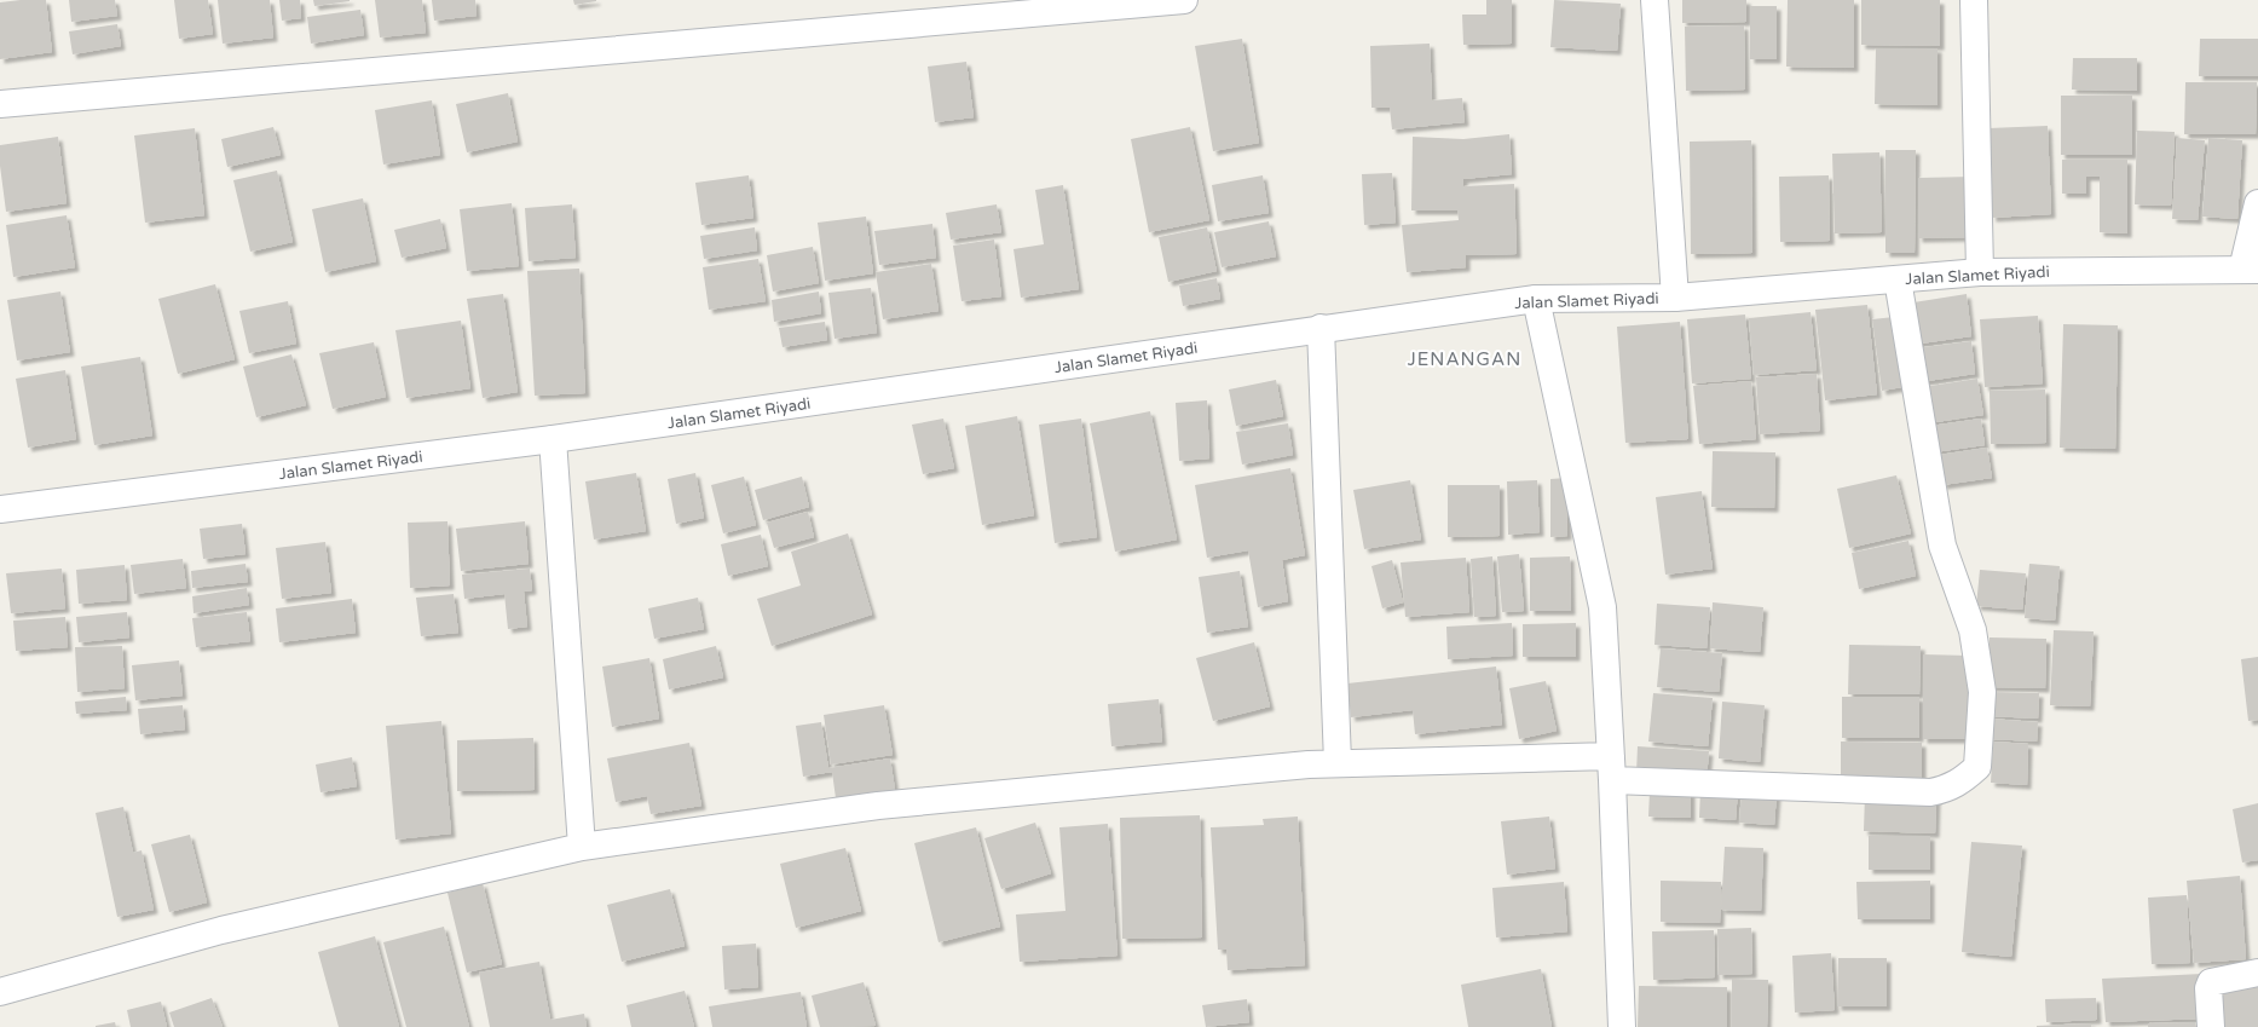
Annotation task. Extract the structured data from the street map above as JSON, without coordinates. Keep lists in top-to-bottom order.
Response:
{
  "streets": {
    "street": ["Jalan Slamet Riyadi"]
  },
  "districts": ["JENANGAN"]
}
